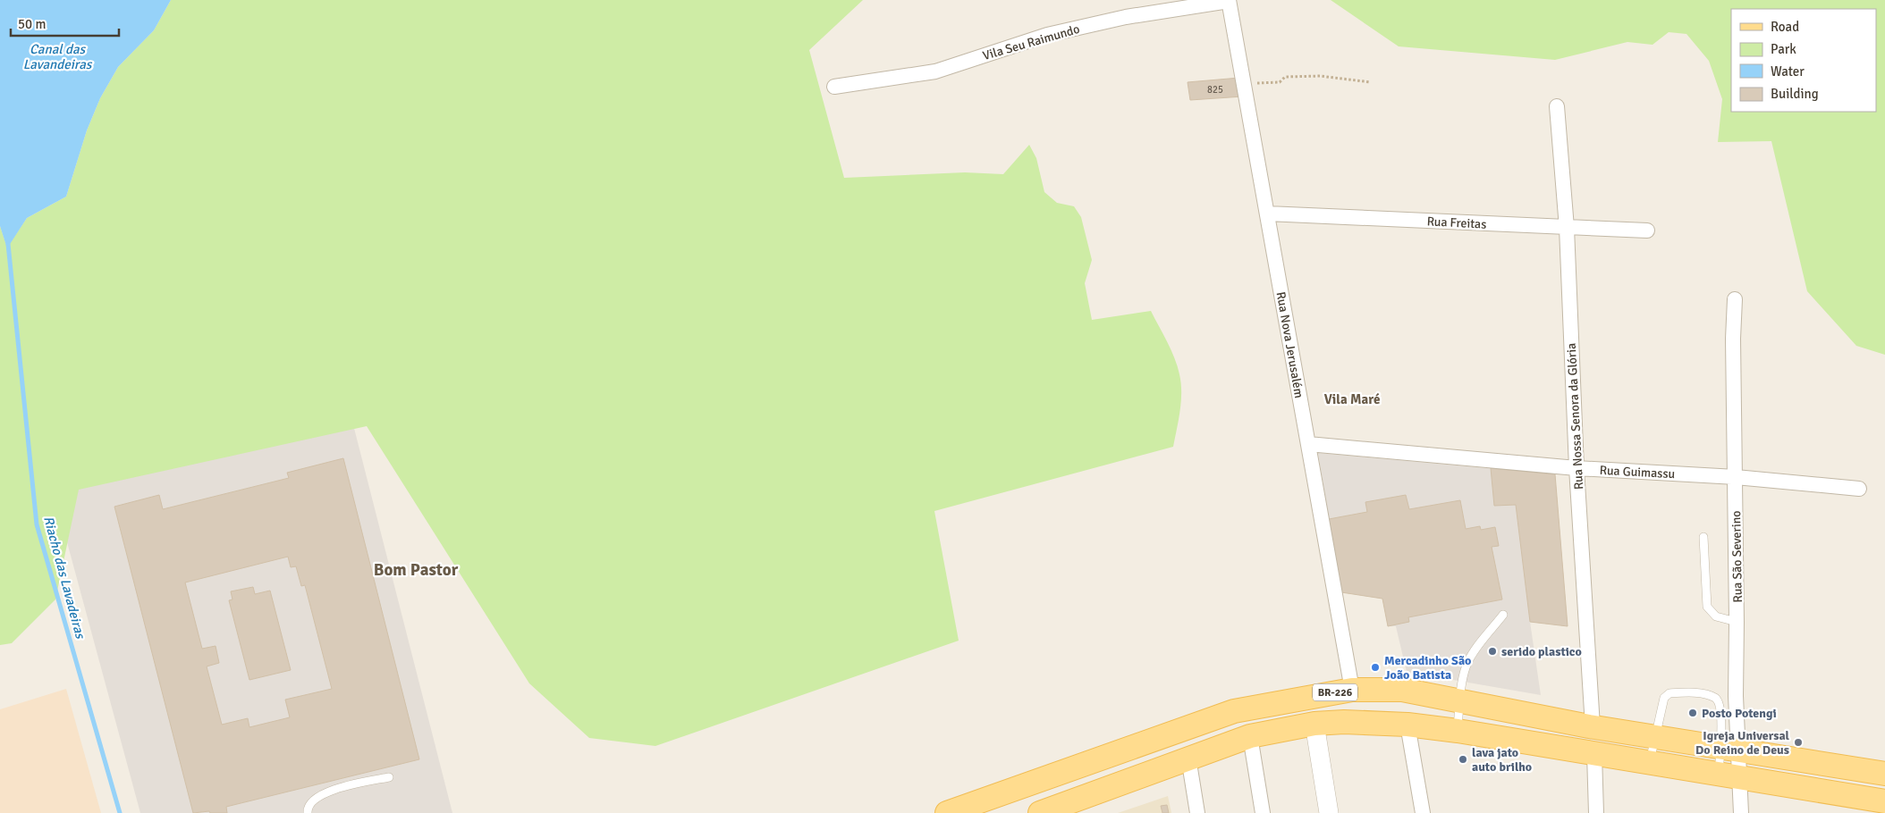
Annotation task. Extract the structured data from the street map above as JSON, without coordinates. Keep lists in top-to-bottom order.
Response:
{
  "streets": {
    "main road": ["BR-226"],
    "street": [
      "Vila Seu Raimundo",
      "Rua Freitas",
      "Rua Nova Jerusalém",
      "Rua Nossa Senora da Glória",
      "Rua Guimassu",
      "Rua São Severino"
    ]
  },
  "crossings": [
    ["Vila Seu Raimundo", "Rua Nova Jerusalém"],
    ["Rua Freitas", "Rua Nova Jerusalém"],
    ["Rua Freitas", "Rua Nossa Senora da Glória"],
    ["Rua Nova Jerusalém", "Rua Guimassu"],
    ["Rua Nova Jerusalém", "BR-226"],
    ["Rua Nossa Senora da Glória", "Rua Guimassu"],
    ["Rua Nossa Senora da Glória", "BR-226"],
    ["Rua Guimassu", "Rua São Severino"],
    ["Rua São Severino", "BR-226"]
  ],
  "districts": ["Vila Maré", "Bom Pastor"],
  "water": ["Canal das Lavandeiras", "Riacho das Lavadeiras"],
  "places": [
    "serido plastico",
    "Mercadinho São João Batista",
    "Posto Potengi",
    "Igreja Universal Do Reino de Deus",
    "lava jato auto brilho"
  ],
  "house_numbers": ["825"],
  "legend": [
    "Road",
    "Park",
    "Water",
    "Building"
  ],
  "scale_bar": "50 m"
}
